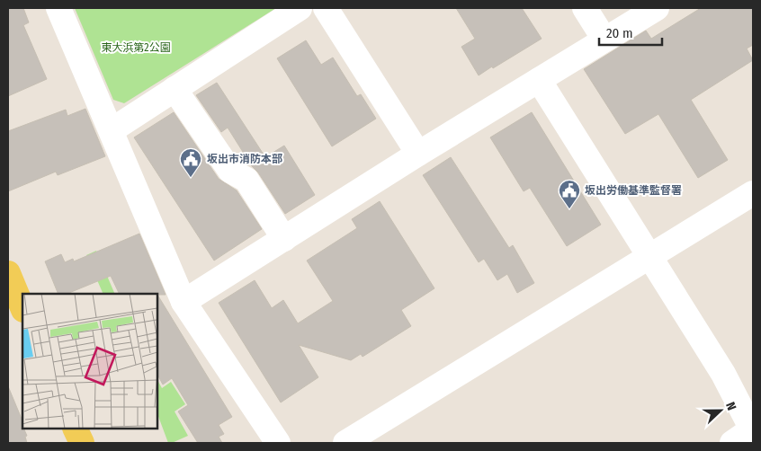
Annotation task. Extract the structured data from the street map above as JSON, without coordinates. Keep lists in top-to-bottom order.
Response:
{
  "parks": ["東大浜第2公園"],
  "places": {
    "public building": ["坂出市消防本部", "坂出労働基準監督署"]
  },
  "scale_bar": "20 m",
  "north": "right"
}
